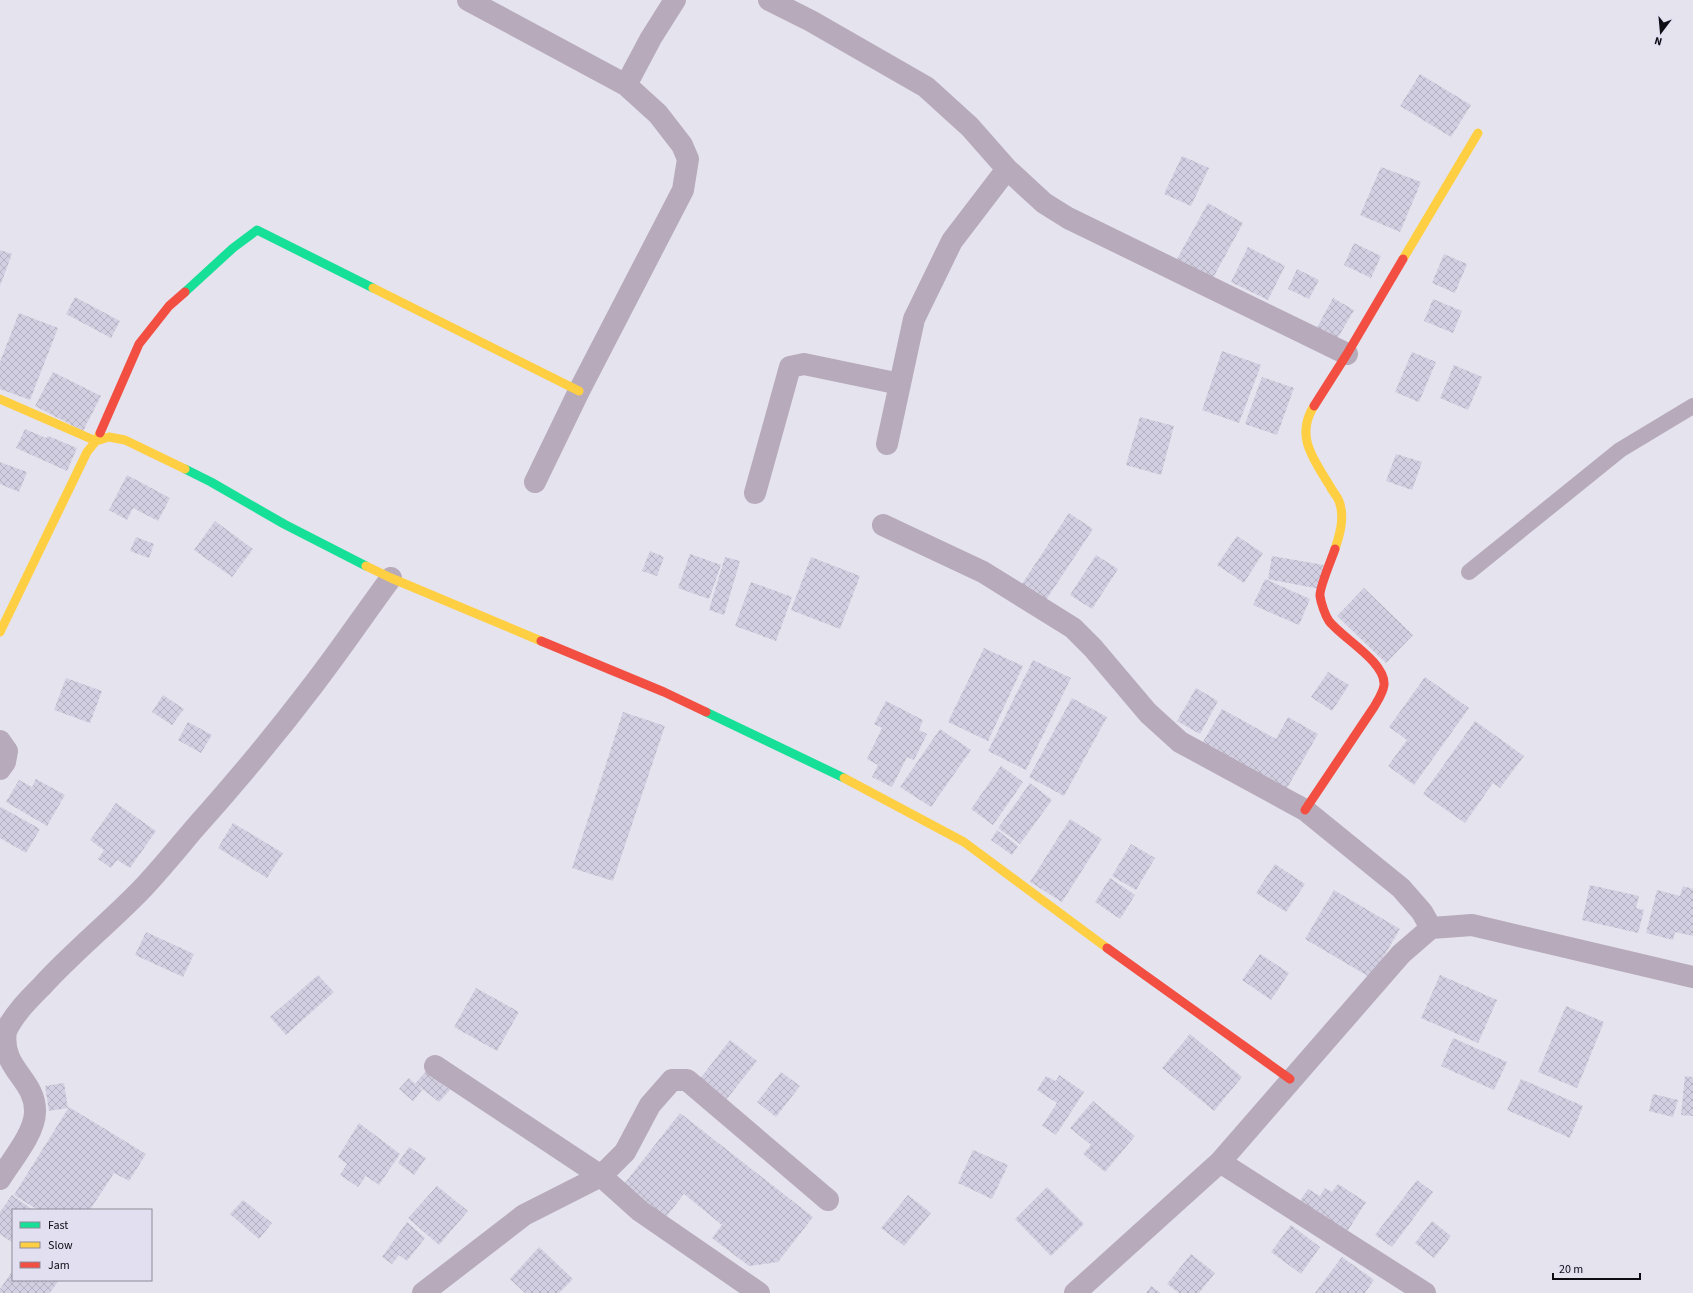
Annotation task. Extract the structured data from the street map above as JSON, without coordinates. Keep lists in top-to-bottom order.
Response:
{
  "legend": ["Fast", "Slow", "Jam"],
  "scale_bar": "20 m",
  "north": "bottom"
}
